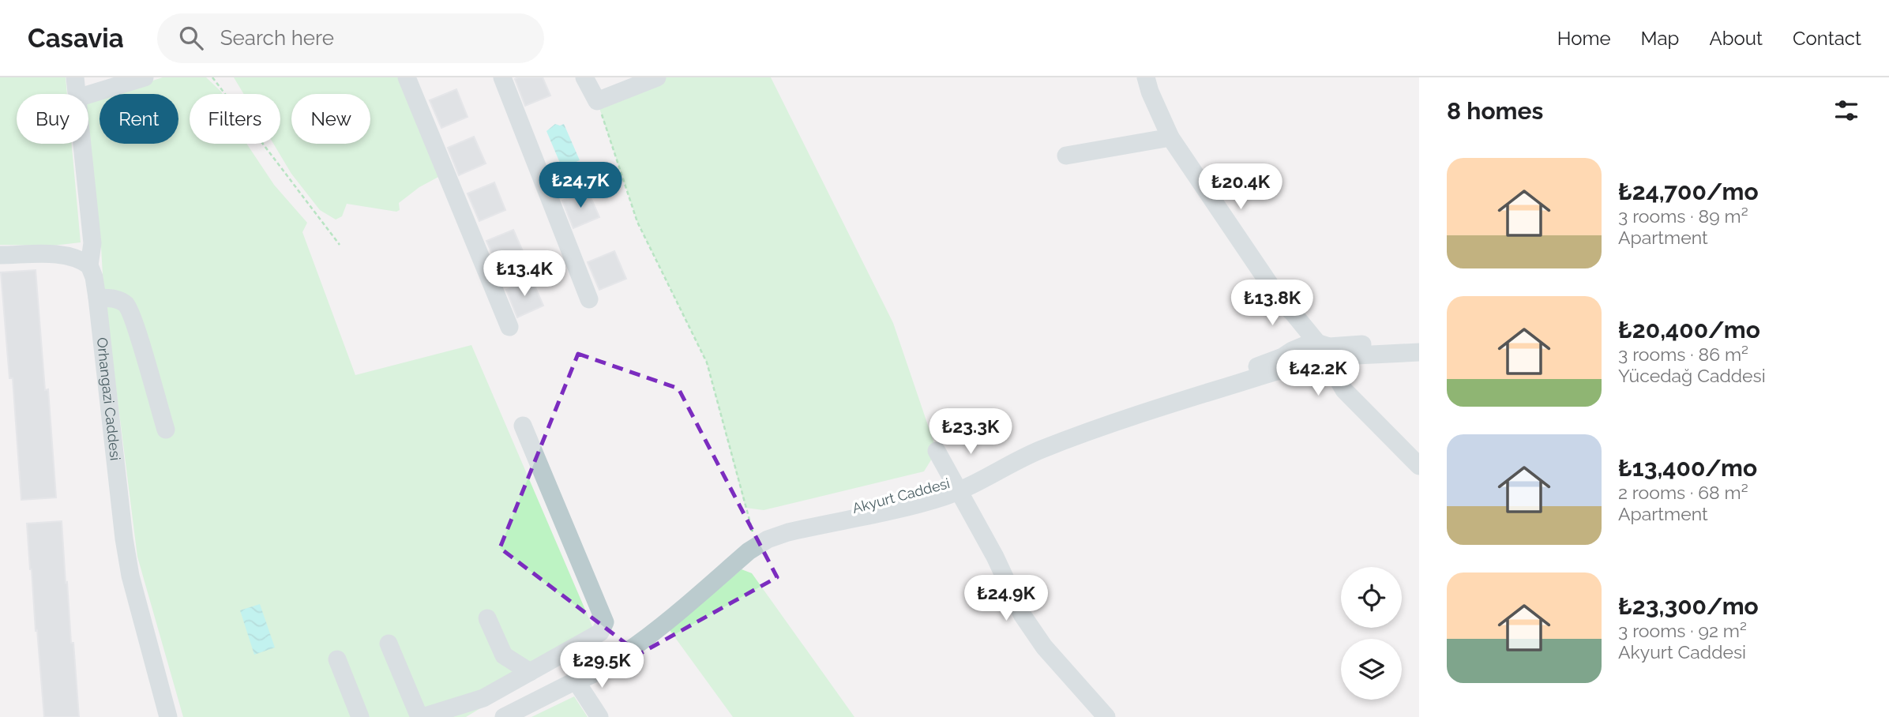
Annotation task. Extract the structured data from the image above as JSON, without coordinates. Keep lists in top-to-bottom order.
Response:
{
  "streets": {
    "street": ["Orhangazi Caddesi", "Akyurt Caddesi"]
  },
  "page": {
    "header": "Casavia",
    "search": "Search here",
    "nav": [
      "Home",
      "Map",
      "About",
      "Contact"
    ],
    "heading": "8 homes",
    "chip": [
      "Buy",
      "Rent",
      "Filters",
      "New"
    ],
    "list": [
      {
        "name": "₺24,700/mo",
        "note": "3 rooms · 89 m² · Apartment"
      },
      {
        "name": "₺20,400/mo",
        "note": "3 rooms · 86 m² · Yücedağ Caddesi"
      },
      {
        "name": "₺13,400/mo",
        "note": "2 rooms · 68 m² · Apartment"
      },
      {
        "name": "₺23,300/mo",
        "note": "3 rooms · 92 m² · Akyurt Caddesi"
      }
    ],
    "price": [
      "₺24.7K",
      "₺20.4K",
      "₺13.4K",
      "₺13.8K",
      "₺42.2K",
      "₺23.3K",
      "₺24.9K",
      "₺29.5K"
    ]
  }
}
